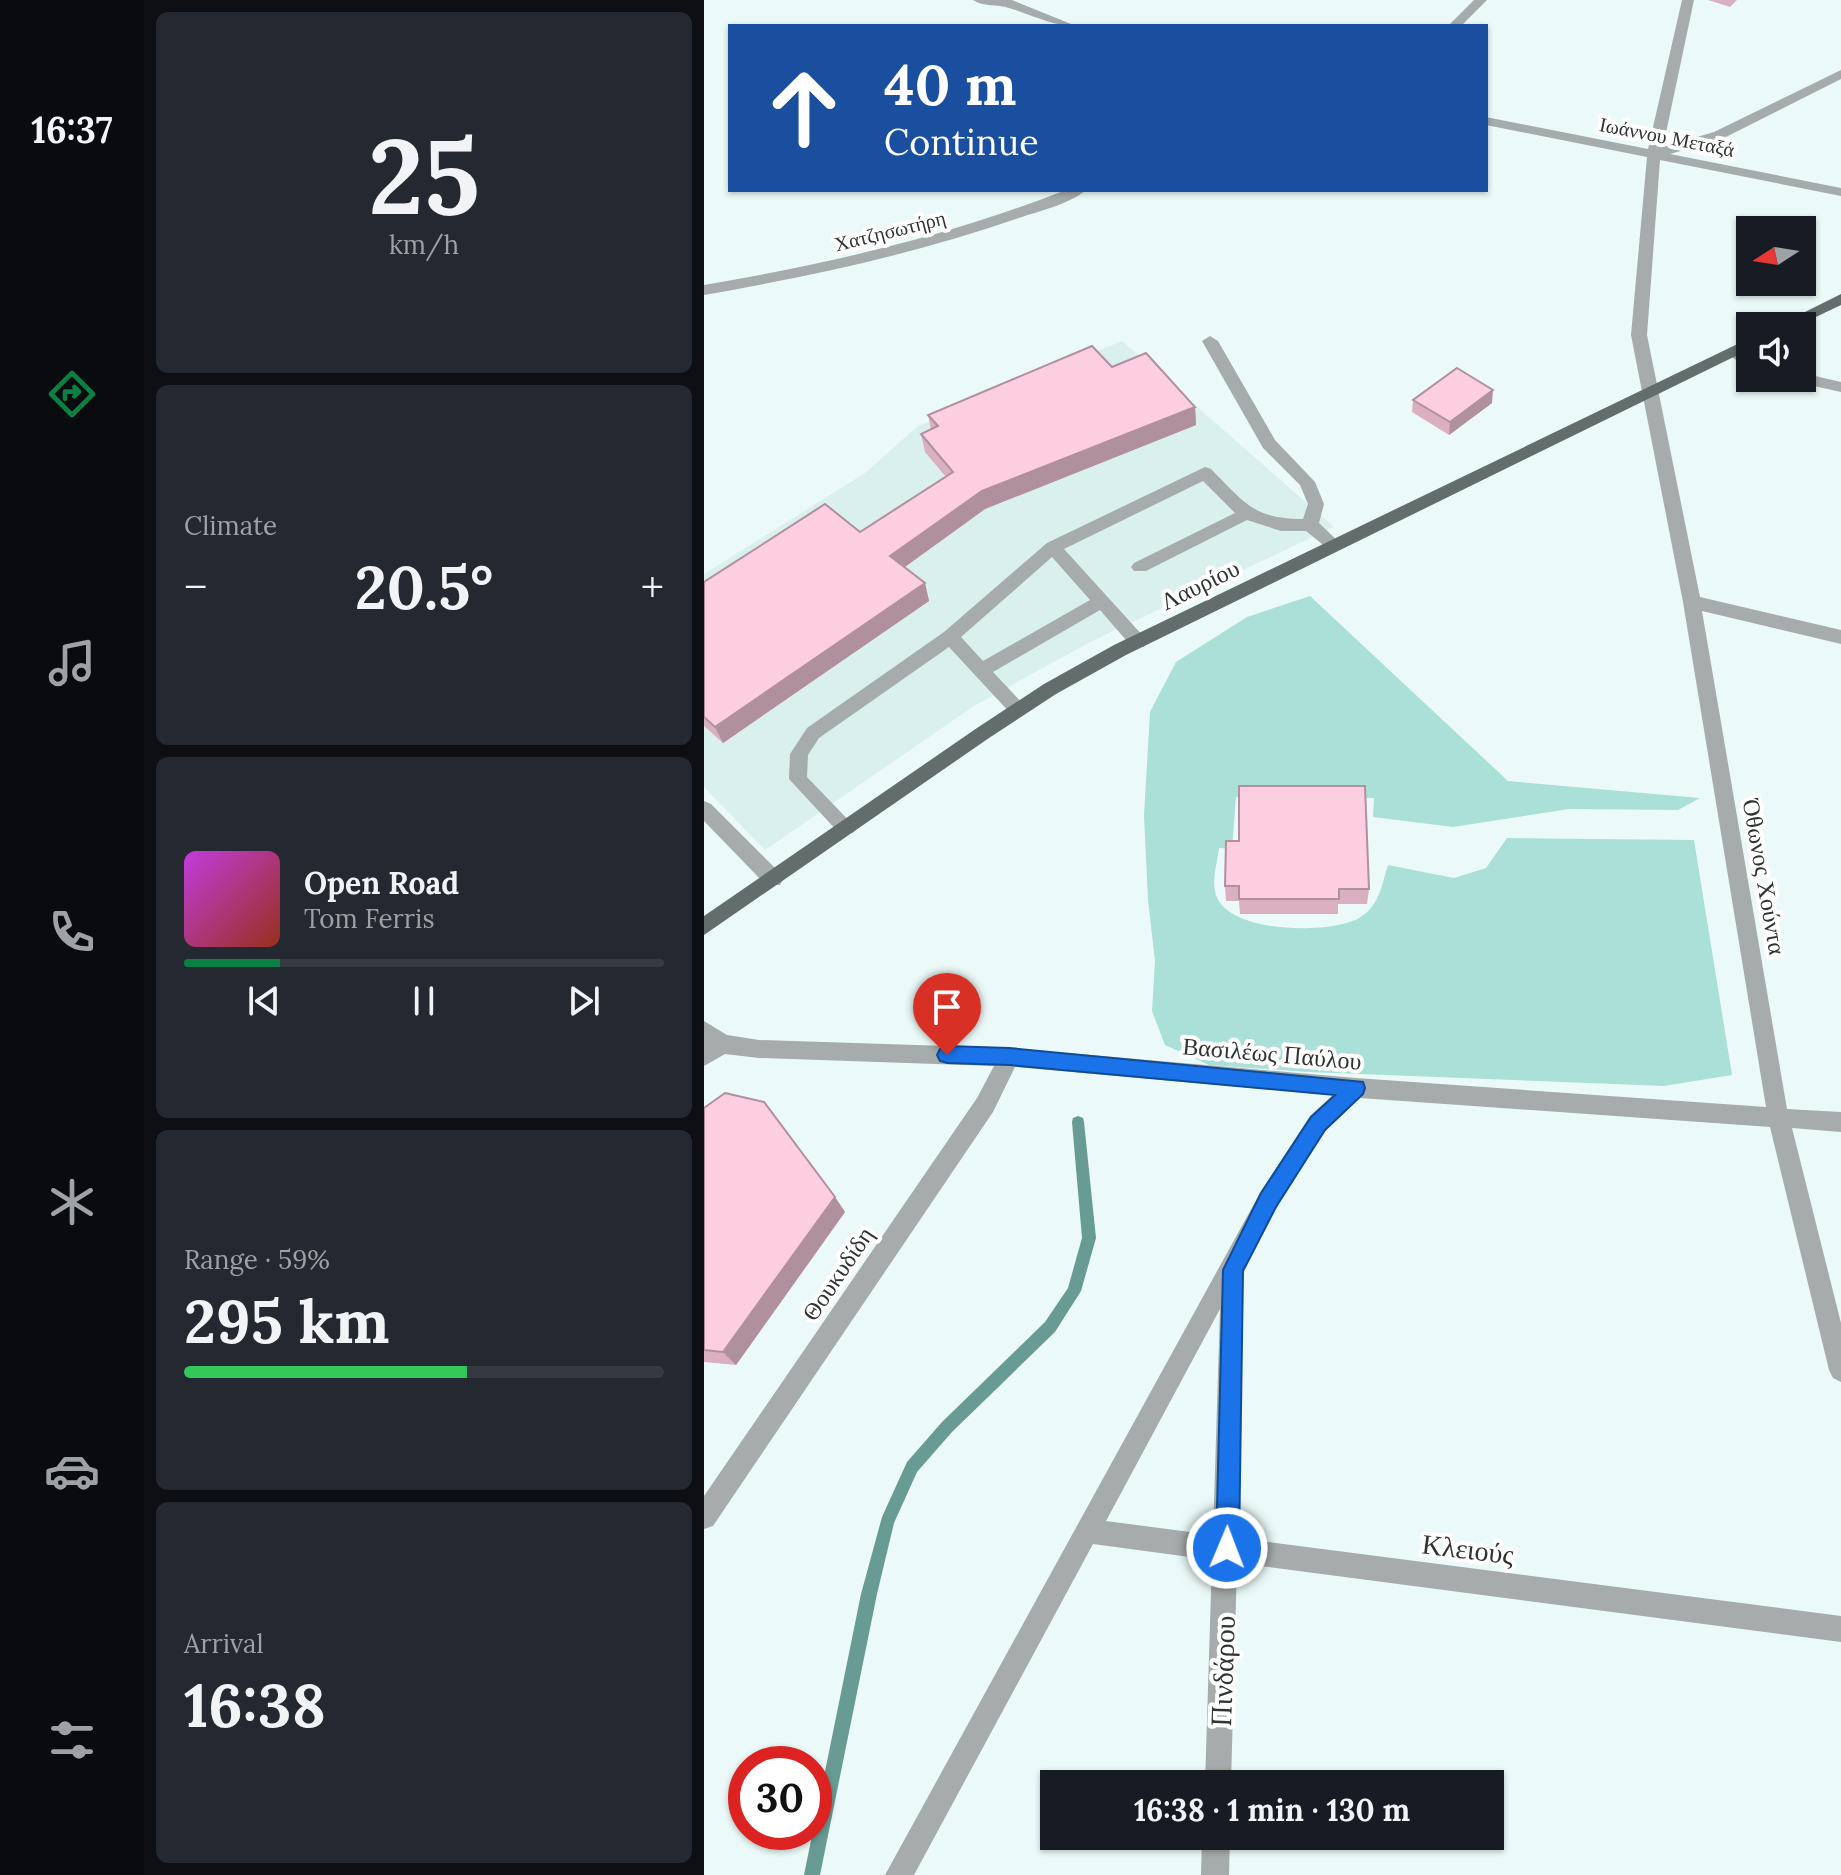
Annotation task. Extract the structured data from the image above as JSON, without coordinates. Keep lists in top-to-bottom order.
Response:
{
  "streets": {
    "main road": ["Λαυρίου"],
    "street": [
      "Ιωάννου Μεταξά",
      "Χατζησωτήρη",
      "Όθωνος Χούντα",
      "Βασιλέως Παύλου",
      "Θουκυδίδη",
      "Κλειούς",
      "Πινδάρου"
    ]
  },
  "crossings": [
    ["Ιωάννου Μεταξά", "Όθωνος Χούντα"],
    ["Λαυρίου", "Όθωνος Χούντα"],
    ["Όθωνος Χούντα", "Βασιλέως Παύλου"],
    ["Βασιλέως Παύλου", "Θουκυδίδη"],
    ["Κλειούς", "Πινδάρου"]
  ],
  "north": "left",
  "page": {
    "tabs": "16:37",
    "tile": [
      ["25", "km/h"],
      "Climate",
      ["Range · 59%", "295 km"],
      ["Arrival", "16:38"]
    ],
    "turn": ["40 m", "Continue"],
    "heat": ["−", "20.5°", "+"],
    "song": ["Open Road", "Tom Ferris"],
    "limit": "30",
    "trip": "16:38 · 1 min · 130 m"
  }
}
